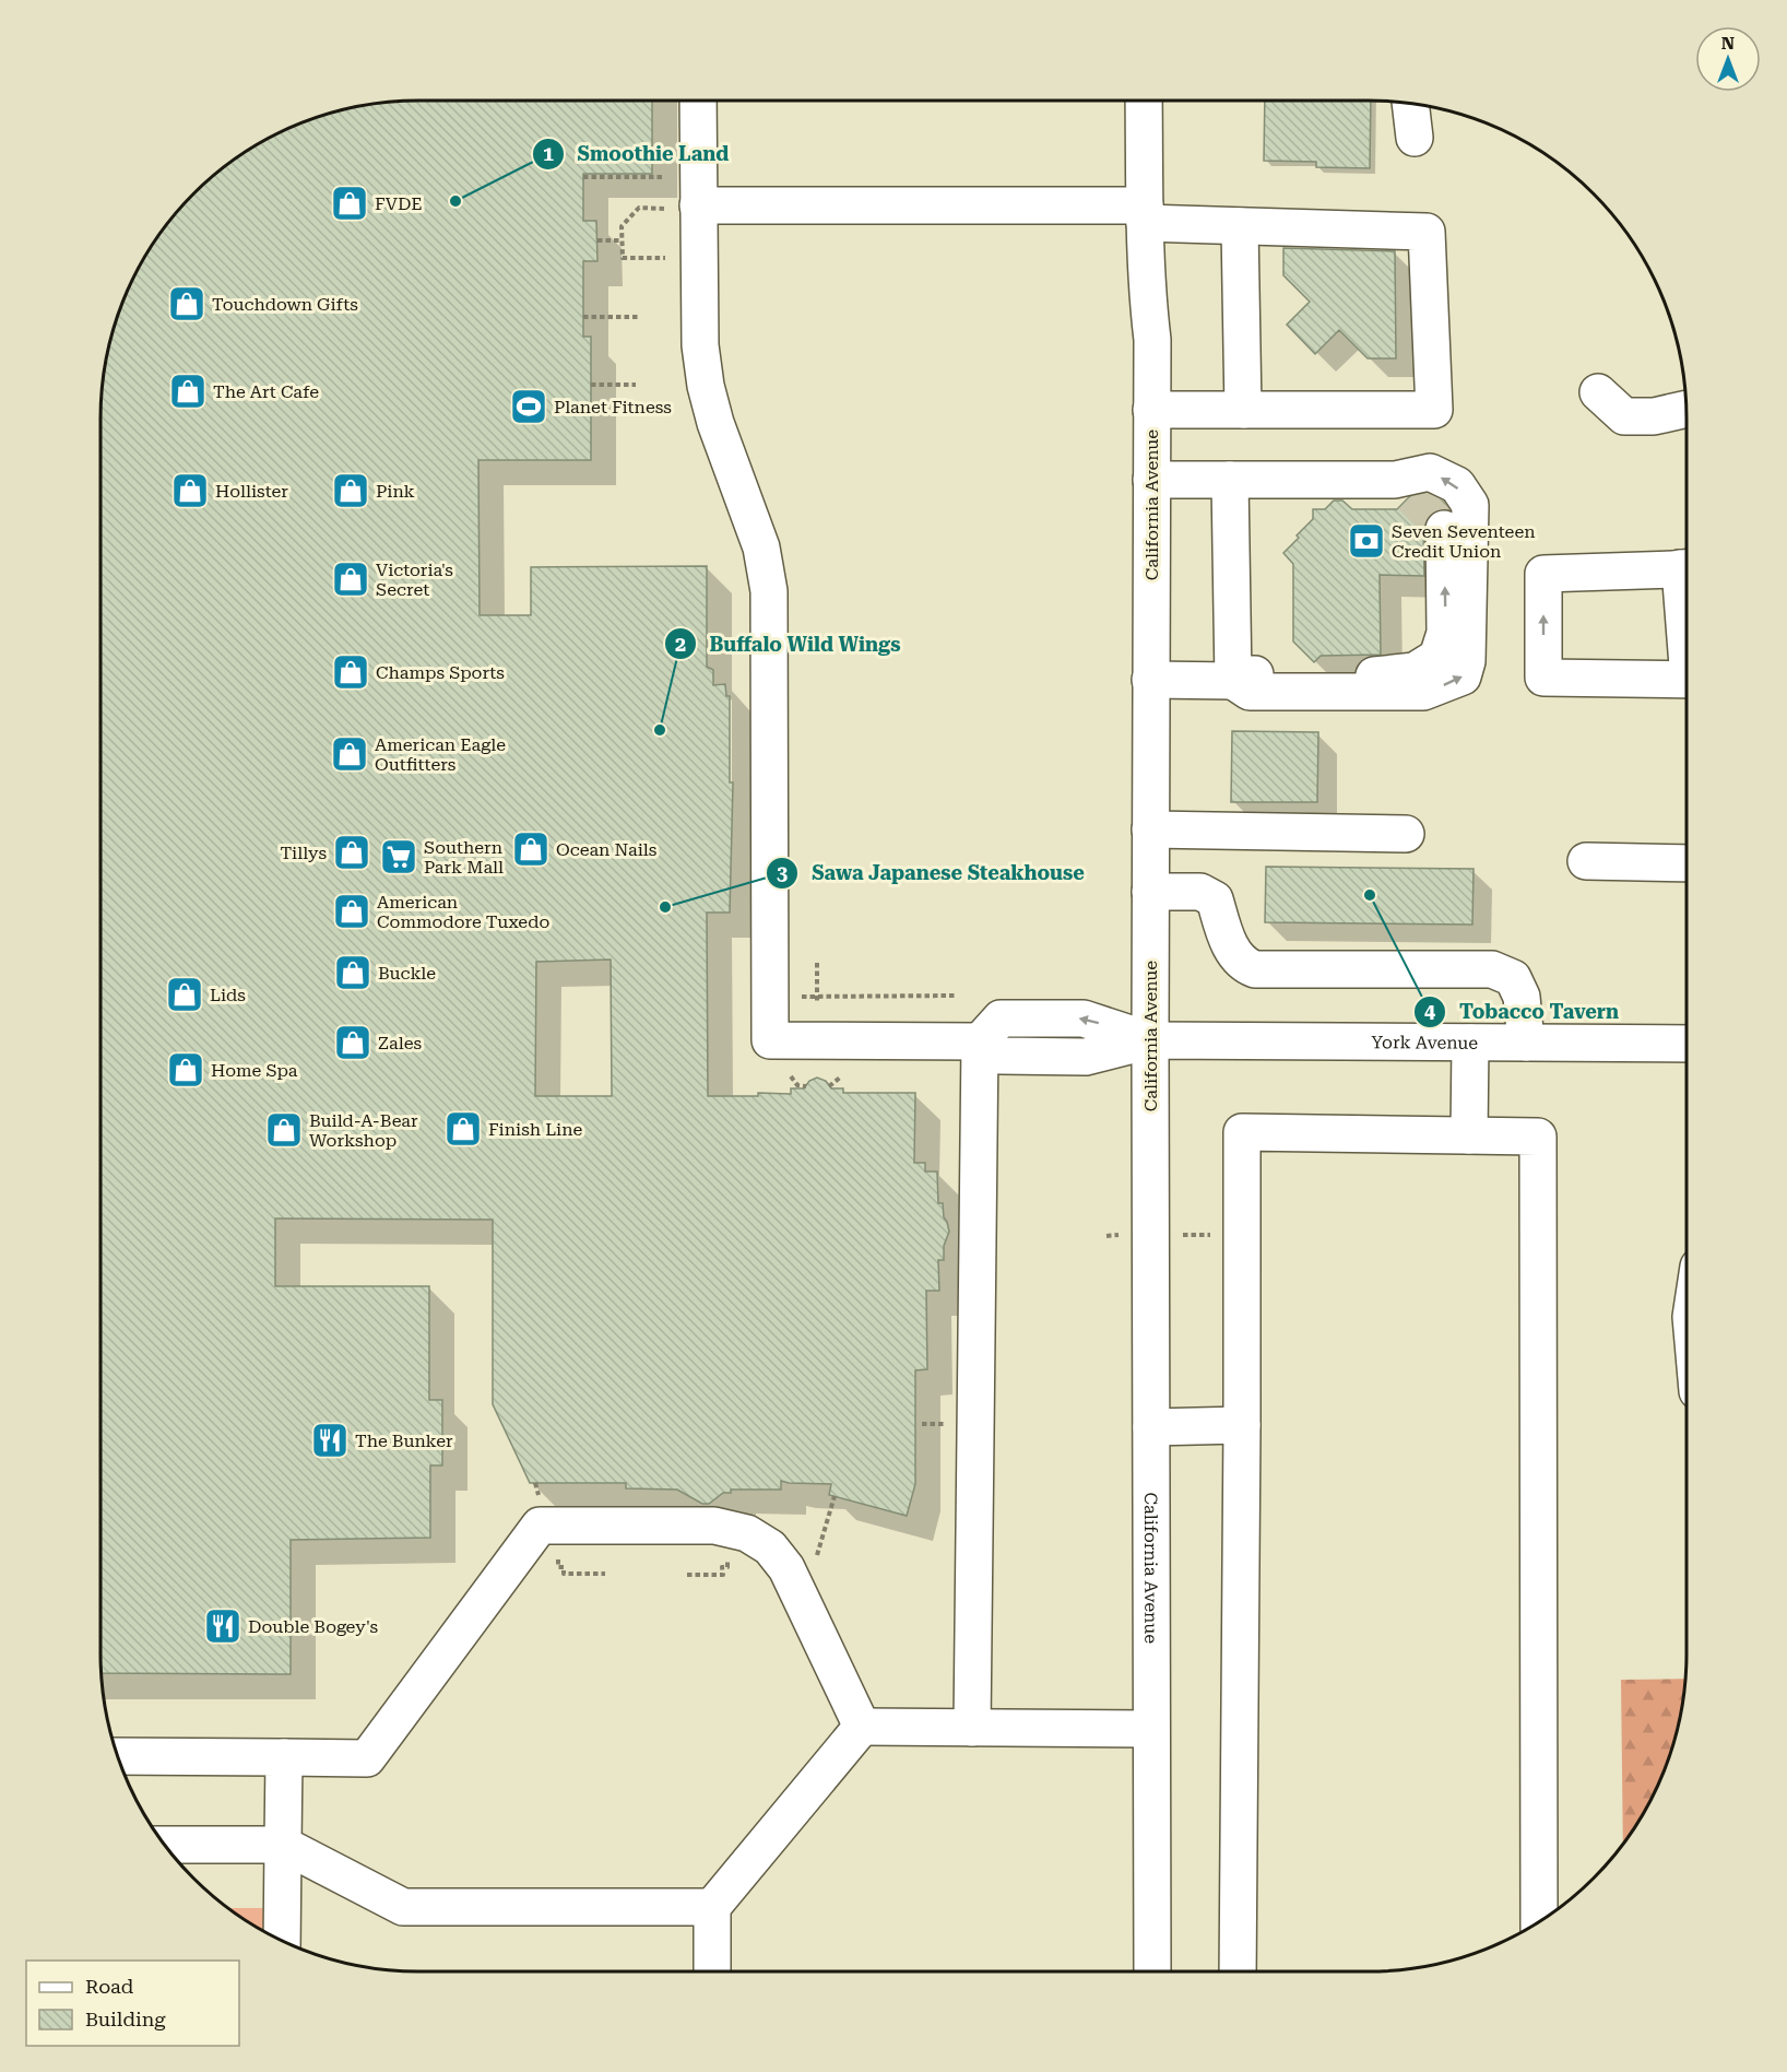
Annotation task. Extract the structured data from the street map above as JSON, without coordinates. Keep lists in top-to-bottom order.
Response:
{
  "streets": {
    "street": ["California Avenue", "York Avenue"]
  },
  "crossings": [
    ["California Avenue", "York Avenue"]
  ],
  "places": {
    "other": [
      "Smoothie Land",
      "Buffalo Wild Wings",
      "Tobacco Tavern",
      "Sawa Japanese Steakhouse"
    ],
    "shop": [
      "FVDE",
      "Touchdown Gifts",
      "The Art Cafe",
      "Hollister",
      "Pink",
      "Victoria's Secret",
      "Champs Sports",
      "American Eagle Outfitters",
      "Ocean Nails",
      "Tillys",
      "American Commodore Tuxedo",
      "Buckle",
      "Lids",
      "Zales",
      "Home Spa",
      "Finish Line",
      "Build-A-Bear Workshop"
    ],
    "sports": ["Planet Fitness"],
    "bank": ["Seven Seventeen Credit Union"],
    "supermarket": ["Southern Park Mall"],
    "restaurant": ["The Bunker", "Double Bogey's"]
  },
  "legend": ["Road", "Building"],
  "north": "top"
}
